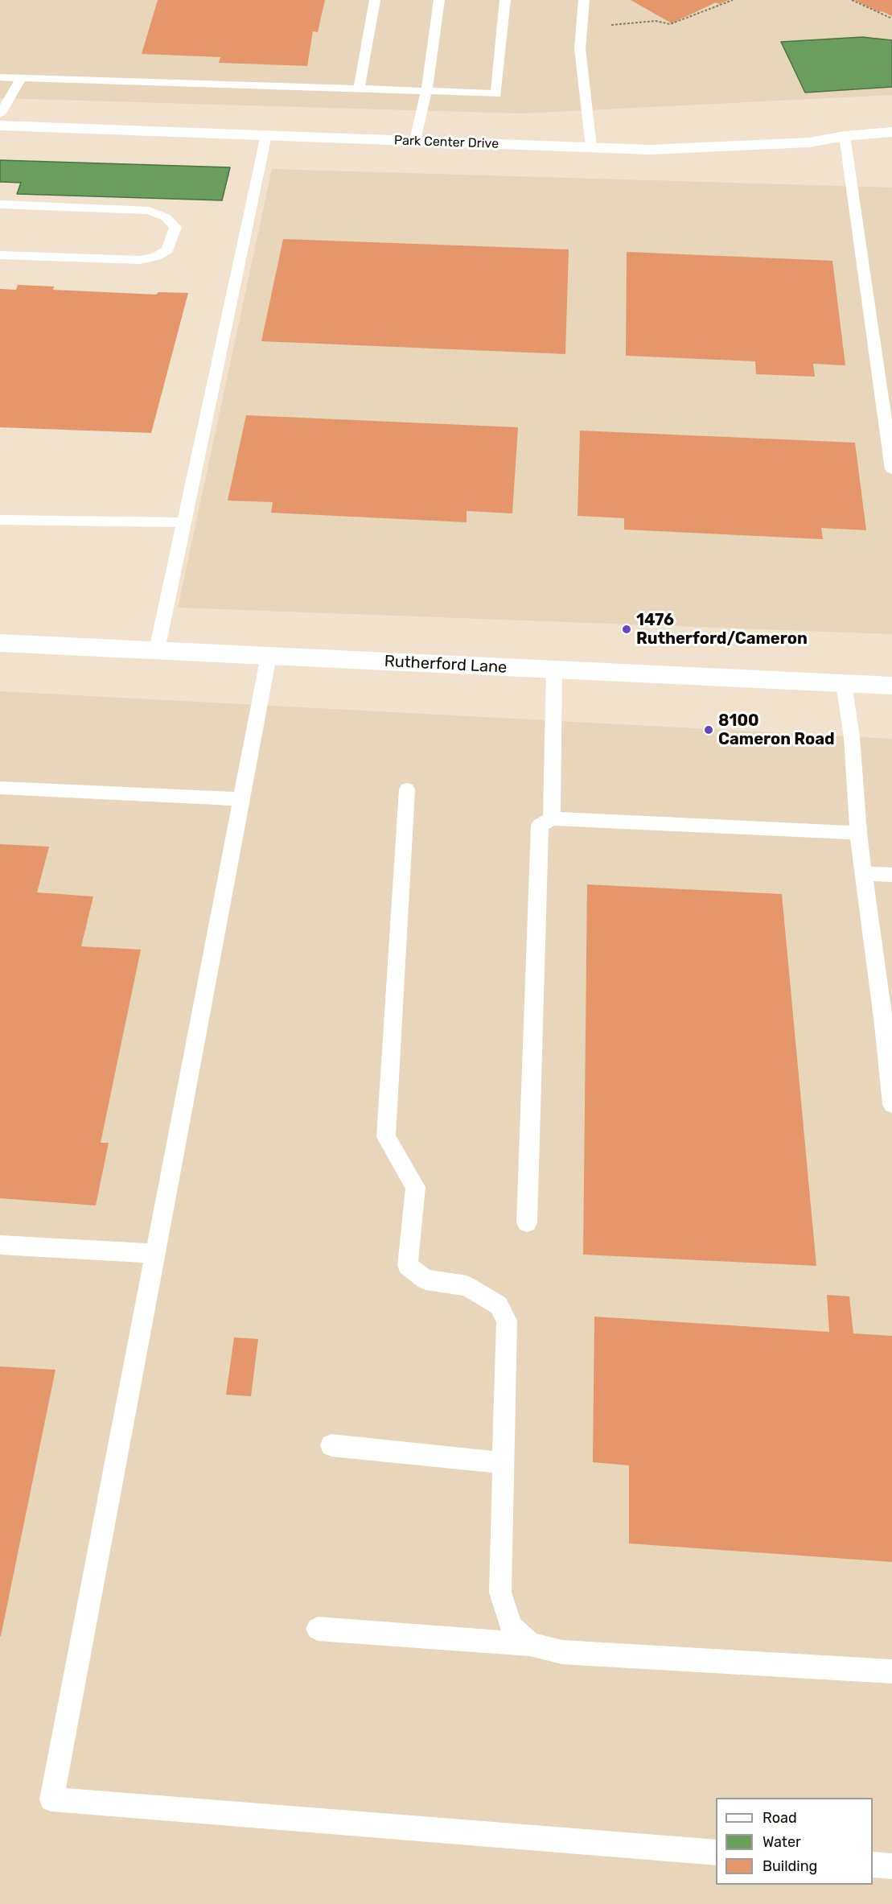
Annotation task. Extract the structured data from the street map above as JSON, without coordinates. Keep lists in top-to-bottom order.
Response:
{
  "streets": {
    "street": ["Park Center Drive", "Rutherford Lane"]
  },
  "places": ["1476 Rutherford/Cameron", "8100 Cameron Road"],
  "legend": ["Road", "Water", "Building"]
}
